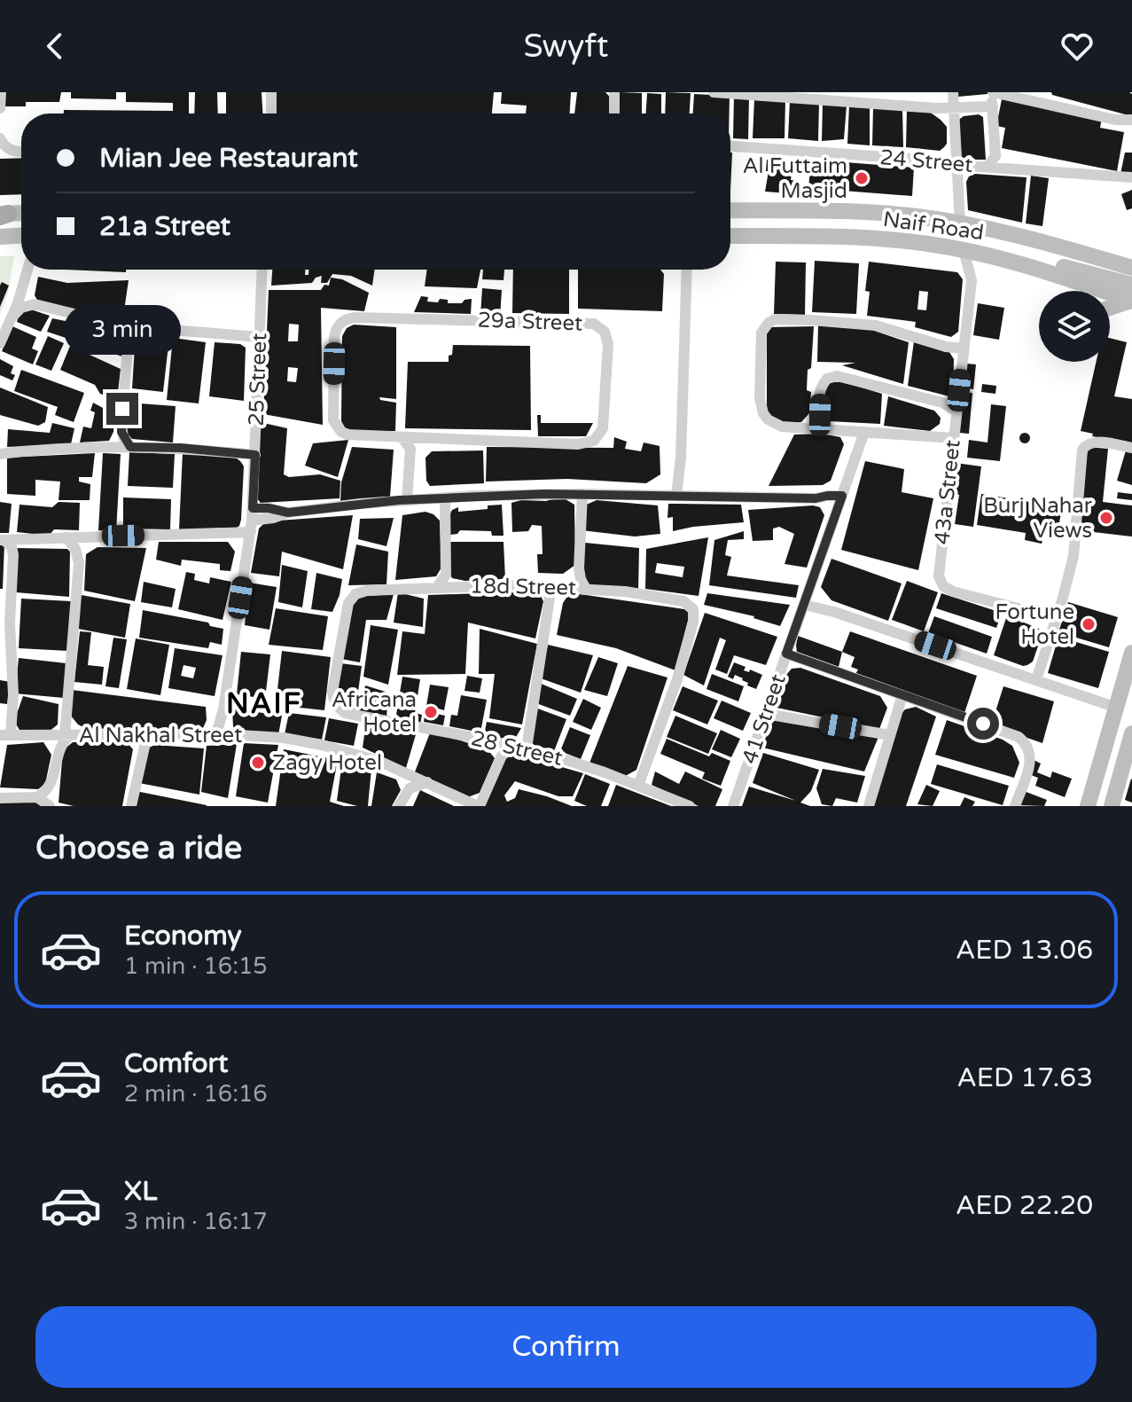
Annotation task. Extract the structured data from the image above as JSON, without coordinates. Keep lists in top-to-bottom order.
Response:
{
  "streets": {
    "main road": ["Naif Road"],
    "street": [
      "24 Street",
      "29a Street",
      "25 Street",
      "43a Street",
      "18d Street",
      "41 Street",
      "Al Nakhal Street",
      "28 Street"
    ]
  },
  "crossings": [
    ["Naif Road", "43a Street"],
    ["25 Street", "Al Nakhal Street"],
    ["18d Street", "28 Street"]
  ],
  "districts": ["NAIF"],
  "places": [
    "Al Futtaim Masjid",
    "Burj Nahar Views",
    "Fortune Hotel",
    "Africana Hotel",
    "Zagy Hotel"
  ],
  "page": {
    "header": "Swyft",
    "banner": ["Mian Jee Restaurant", "21a Street"],
    "bubble": "3 min",
    "heading": "Choose a ride",
    "list": [
      {
        "name": "Economy",
        "note": "1 min · 16:15",
        "value": "AED 13.06"
      },
      {
        "name": "Comfort",
        "note": "2 min · 16:16",
        "value": "AED 17.63"
      },
      {
        "name": "XL",
        "note": "3 min · 16:17",
        "value": "AED 22.20"
      }
    ],
    "buttons": "Confirm"
  }
}
